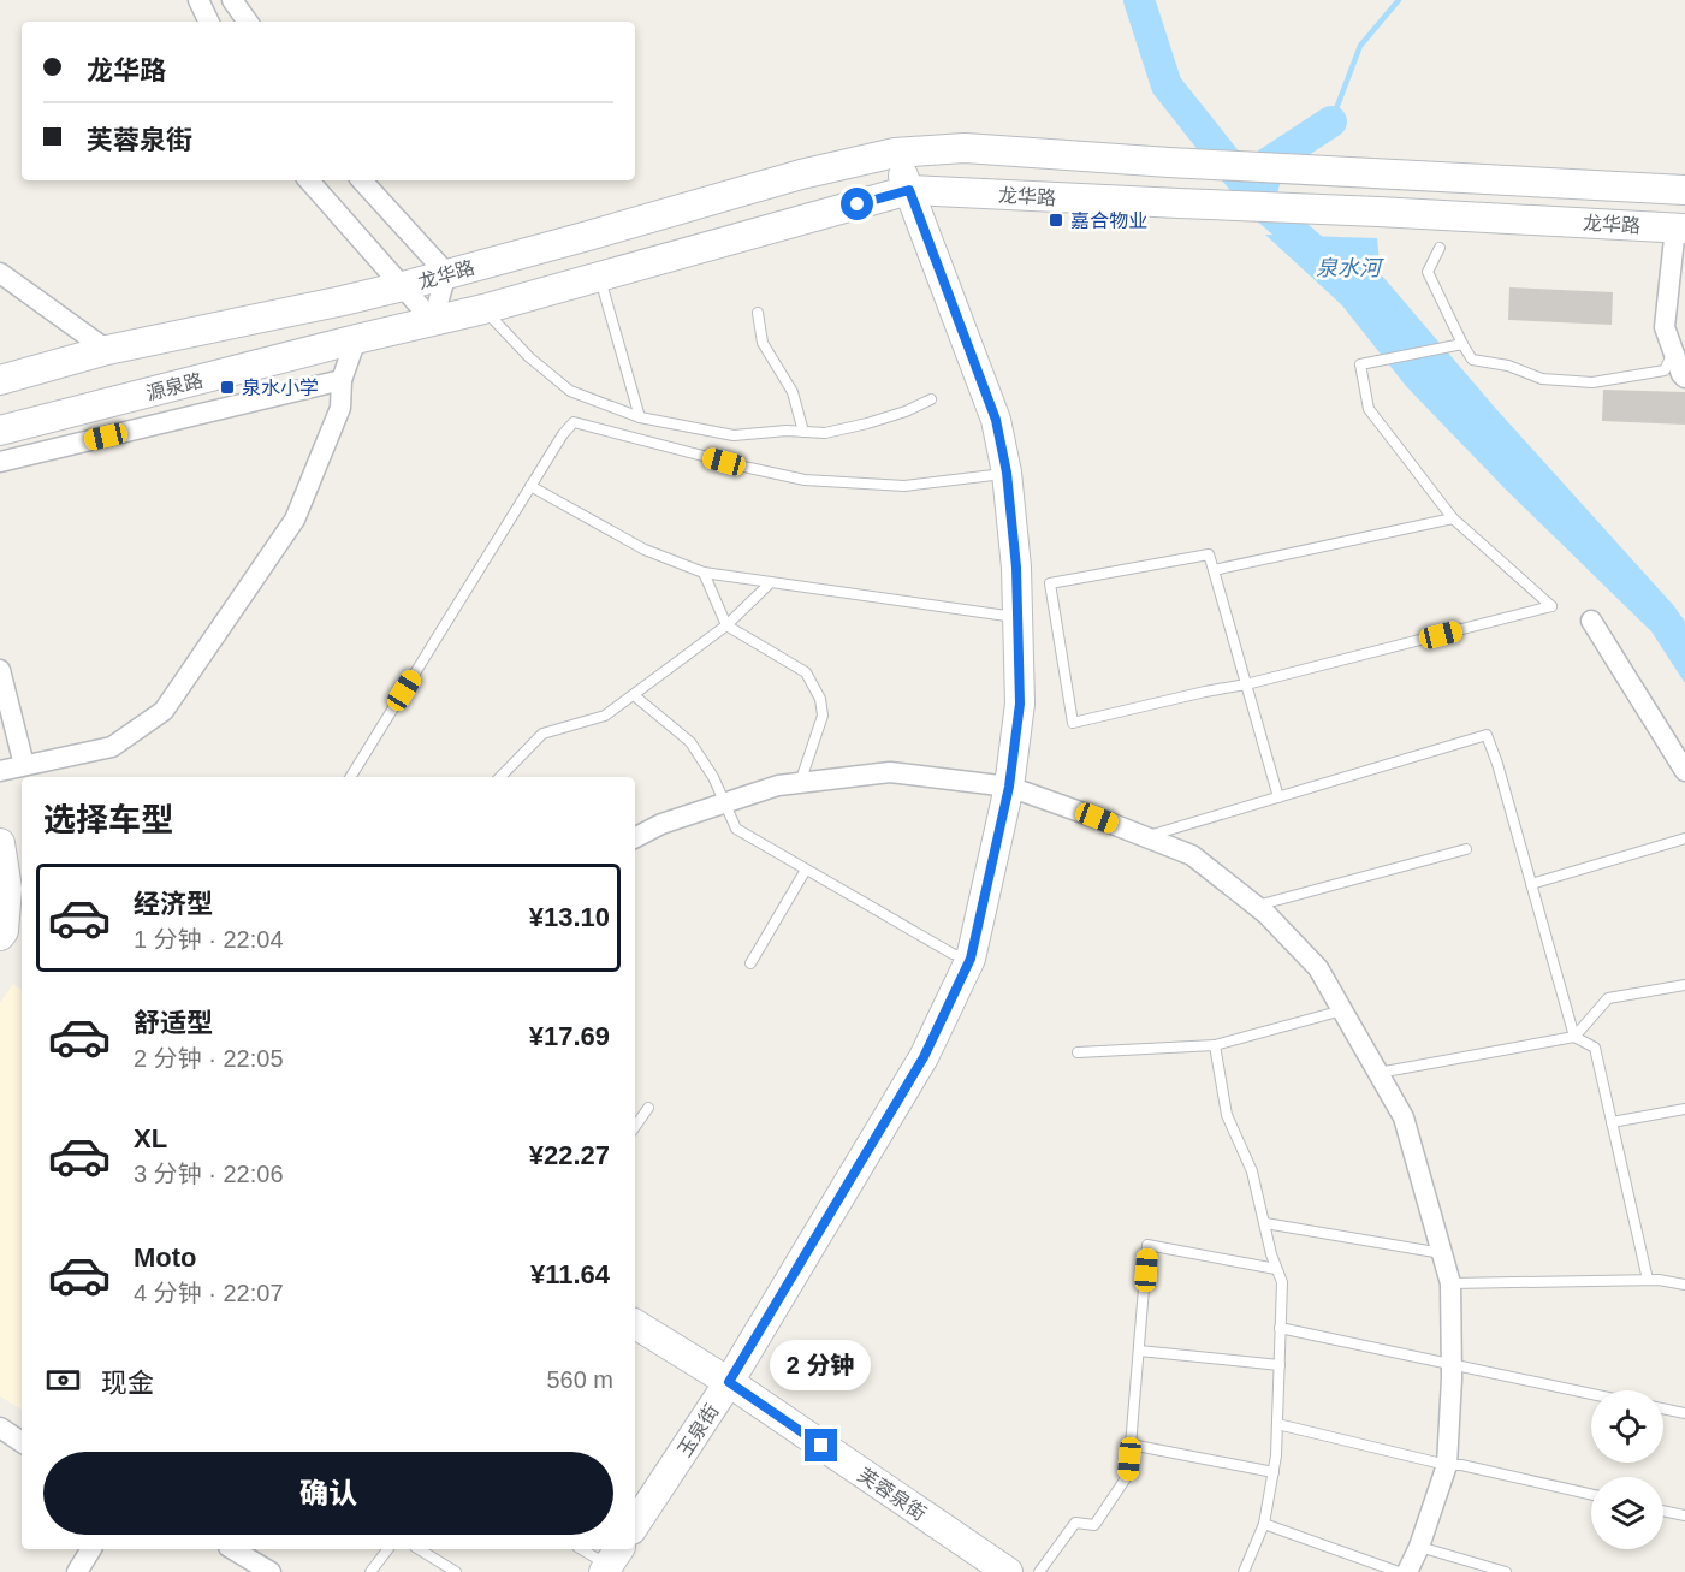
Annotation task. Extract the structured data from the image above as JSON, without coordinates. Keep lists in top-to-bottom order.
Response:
{
  "streets": {
    "street": [
      "龙华路",
      "源泉路",
      "玉泉街",
      "芙蓉泉街"
    ]
  },
  "crossings": [
    ["龙华路", "源泉路"],
    ["龙华路", "玉泉街"],
    ["玉泉街", "芙蓉泉街"]
  ],
  "water": ["泉水河"],
  "places": {
    "transit": ["嘉合物业", "泉水小学"]
  },
  "page": {
    "banner": ["龙华路", "芙蓉泉街"],
    "heading": "选择车型",
    "list": [
      {
        "name": "经济型",
        "note": "1 分钟 · 22:04",
        "value": "¥13.10"
      },
      {
        "name": "舒适型",
        "note": "2 分钟 · 22:05",
        "value": "¥17.69"
      },
      {
        "name": "XL",
        "note": "3 分钟 · 22:06",
        "value": "¥22.27"
      },
      {
        "name": "Moto",
        "note": "4 分钟 · 22:07",
        "value": "¥11.64"
      }
    ],
    "bubble": "2 分钟",
    "pay": ["现金", "560 m"],
    "buttons": "确认"
  }
}
